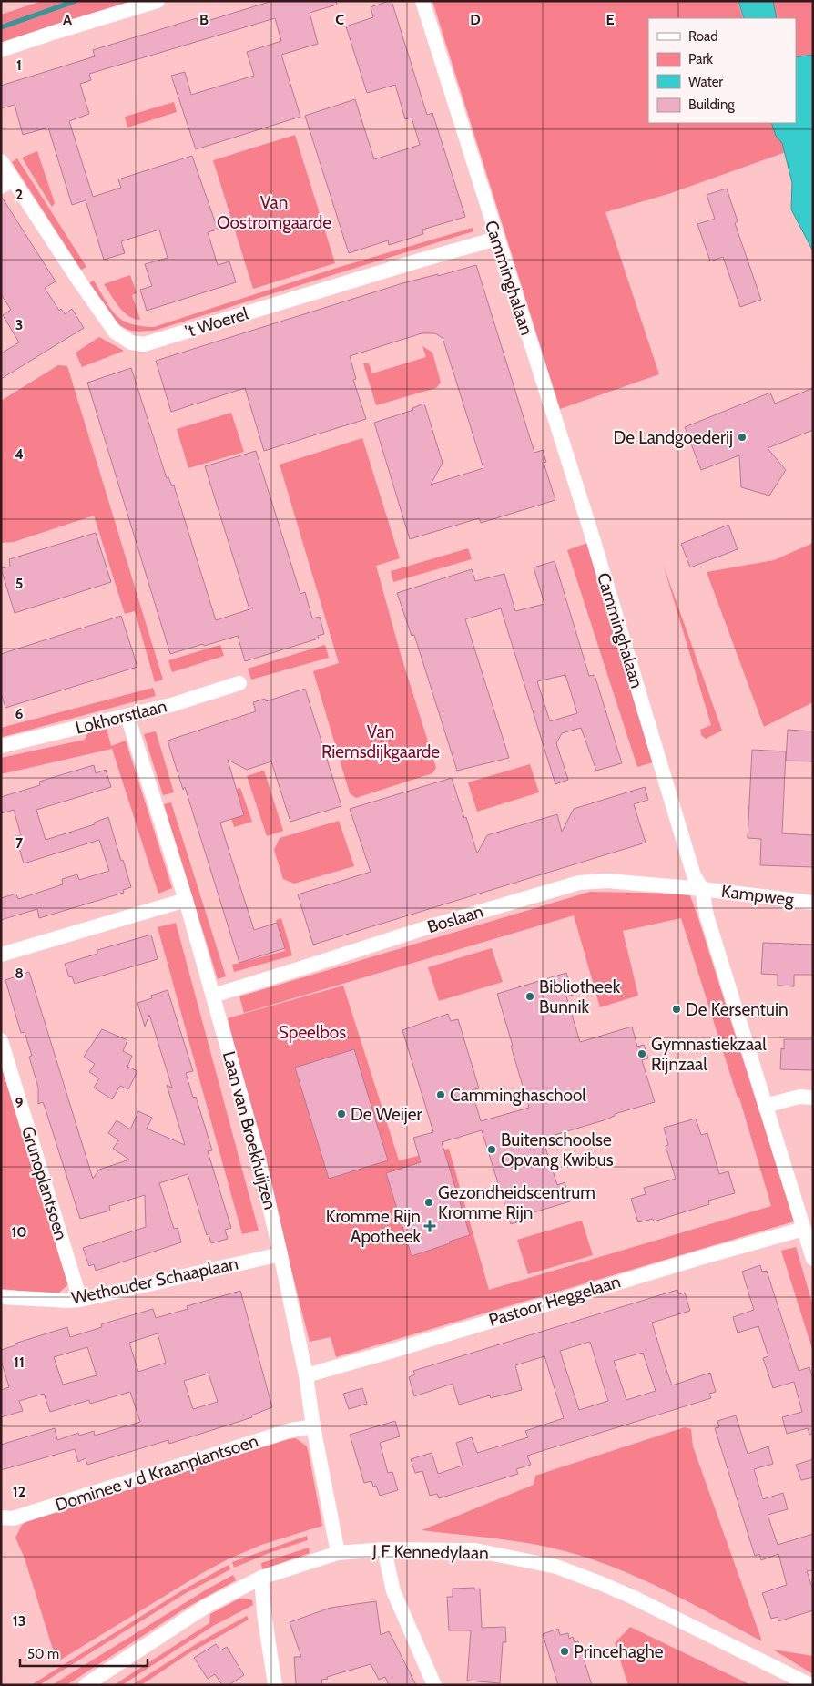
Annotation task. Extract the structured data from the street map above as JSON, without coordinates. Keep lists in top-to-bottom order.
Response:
{
  "streets": {
    "street": [
      "Camminghalaan",
      "'t Woerel",
      "Lokhorstlaan",
      "Kampweg",
      "Boslaan",
      "Laan van Broekhuijzen",
      "Grunoplantsoen",
      "Wethouder Schaaplaan",
      "Pastoor Heggelaan",
      "Dominee v d Kraanplantsoen",
      "J F Kennedylaan"
    ]
  },
  "crossings": [
    ["Camminghalaan", "'t Woerel"],
    ["Camminghalaan", "Kampweg"],
    ["Camminghalaan", "Boslaan"],
    ["Camminghalaan", "Pastoor Heggelaan"],
    ["Lokhorstlaan", "Laan van Broekhuijzen"],
    ["Kampweg", "Boslaan"],
    ["Boslaan", "Laan van Broekhuijzen"],
    ["Laan van Broekhuijzen", "Wethouder Schaaplaan"],
    ["Laan van Broekhuijzen", "Pastoor Heggelaan"],
    ["Laan van Broekhuijzen", "Dominee v d Kraanplantsoen"],
    ["Laan van Broekhuijzen", "J F Kennedylaan"],
    ["Grunoplantsoen", "Wethouder Schaaplaan"]
  ],
  "parks": ["Van Oostromgaarde", "Van Riemsdijkgaarde", "Speelbos"],
  "places": {
    "other": [
      "De Landgoederij",
      "Bibliotheek Bunnik",
      "De Kersentuin",
      "Gymnastiekzaal Rijnzaal",
      "Camminghaschool",
      "De Weijer",
      "Buitenschoolse Opvang Kwibus",
      "Gezondheidscentrum Kromme Rijn",
      "Princehaghe"
    ],
    "health": ["Kromme Rijn Apotheek"]
  },
  "legend": [
    "Road",
    "Park",
    "Water",
    "Building"
  ],
  "scale_bar": "50 m",
  "grid": {
    "columns": [
      "A",
      "B",
      "C",
      "D",
      "E"
    ],
    "rows": [
      "1",
      "2",
      "3",
      "4",
      "5",
      "6",
      "7",
      "8",
      "9",
      "10",
      "11",
      "12",
      "13"
    ]
  }
}
